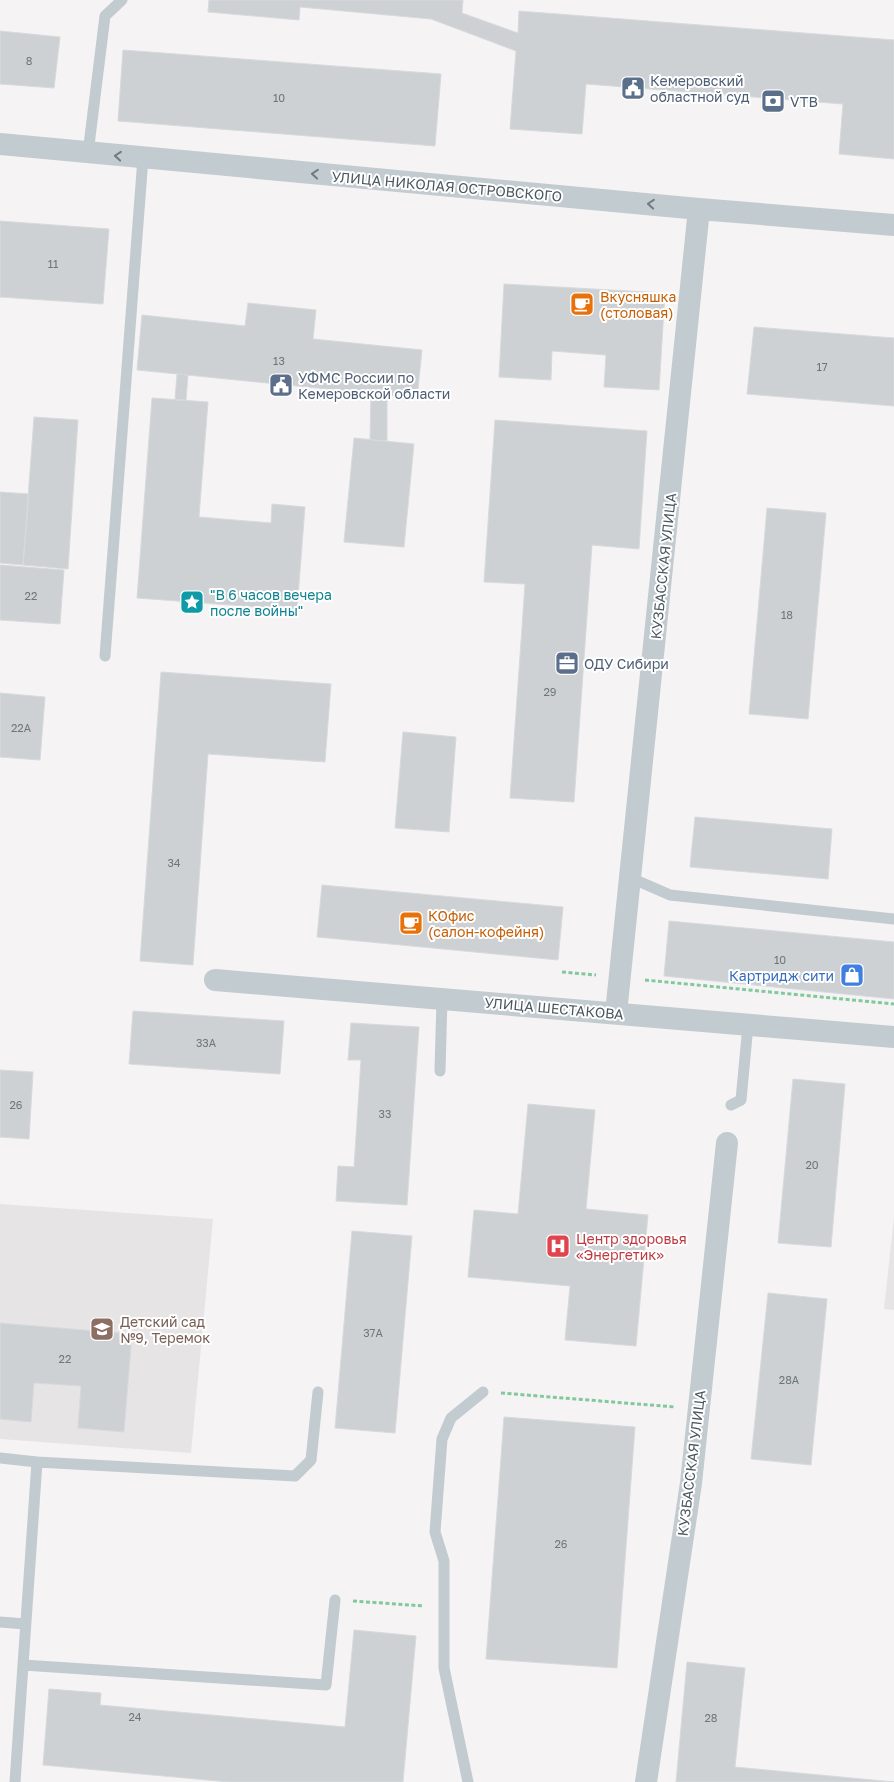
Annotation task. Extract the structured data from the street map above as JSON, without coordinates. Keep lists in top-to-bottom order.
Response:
{
  "streets": {
    "street": ["УЛИЦА НИКОЛАЯ ОСТРОВСКОГО", "КУЗБАССКАЯ УЛИЦА", "УЛИЦА ШЕСТАКОВА"]
  },
  "crossings": [
    ["УЛИЦА НИКОЛАЯ ОСТРОВСКОГО", "КУЗБАССКАЯ УЛИЦА"],
    ["КУЗБАССКАЯ УЛИЦА", "УЛИЦА ШЕСТАКОВА"]
  ],
  "one_way": ["УЛИЦА НИКОЛАЯ ОСТРОВСКОГО"],
  "places": {
    "public building": ["Кемеровский областной суд", "УФМС России по Кемеровской области"],
    "bank": ["VTB"],
    "cafe": ["Вкусняшка (столовая)", "КОфис (салон-кофейня)"],
    "place": ["\"В 6 часов вечера после войны\""],
    "office": ["ОДУ Сибири"],
    "shop": ["Картридж сити"],
    "hospital": ["Центр здоровья «Энергетик»"],
    "school or university": ["Детский сад №9, Теремок"]
  },
  "house_numbers": [
    "8",
    "10",
    "11",
    "13",
    "17",
    "22",
    "18",
    "29",
    "22А",
    "34",
    "10",
    "33А",
    "26",
    "33",
    "20",
    "37А",
    "22",
    "28А",
    "26",
    "24",
    "28"
  ]
}
